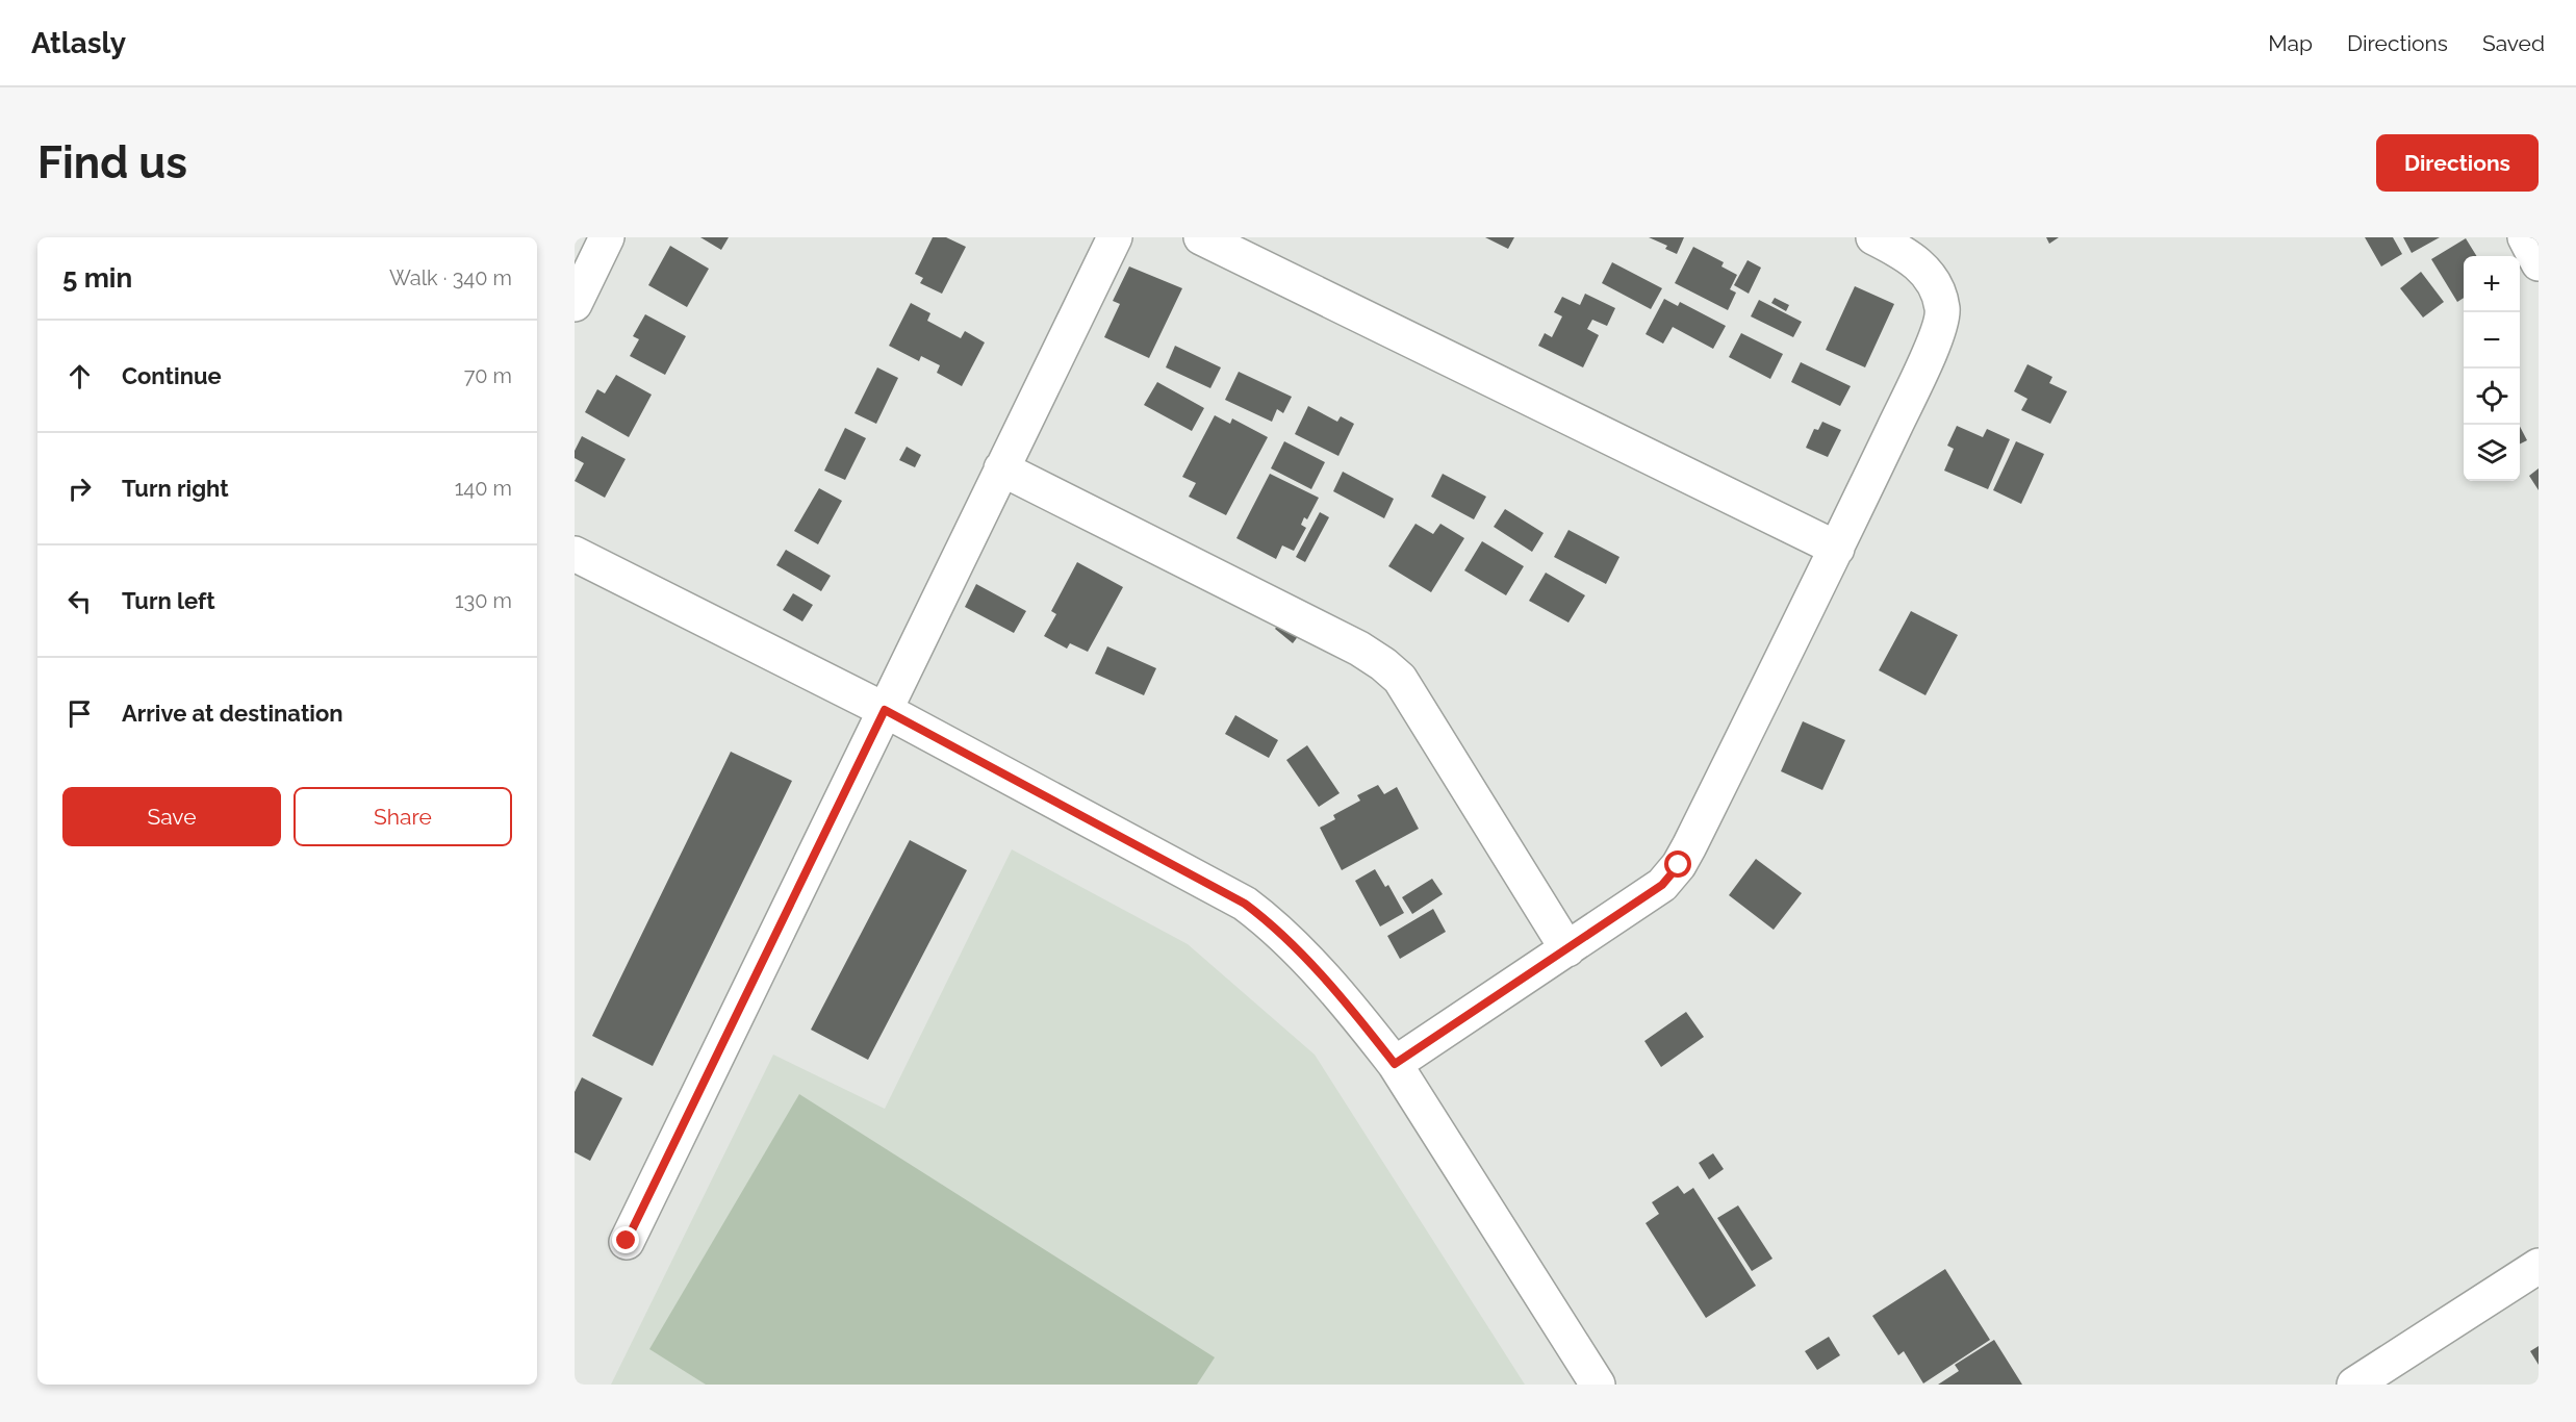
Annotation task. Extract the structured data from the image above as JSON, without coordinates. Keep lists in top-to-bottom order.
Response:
{
  "page": {
    "header": "Atlasly",
    "nav": ["Map", "Directions", "Saved"],
    "buttons": [
      "Directions",
      ["Save", "Share"]
    ],
    "title": "Find us",
    "heading": ["5 min", "Walk · 340 m"],
    "map_buttons": ["+", "−"],
    "list": [
      ["Continue", "70 m"],
      ["Turn right", "140 m"],
      ["Turn left", "130 m"],
      "Arrive at destination"
    ]
  }
}
